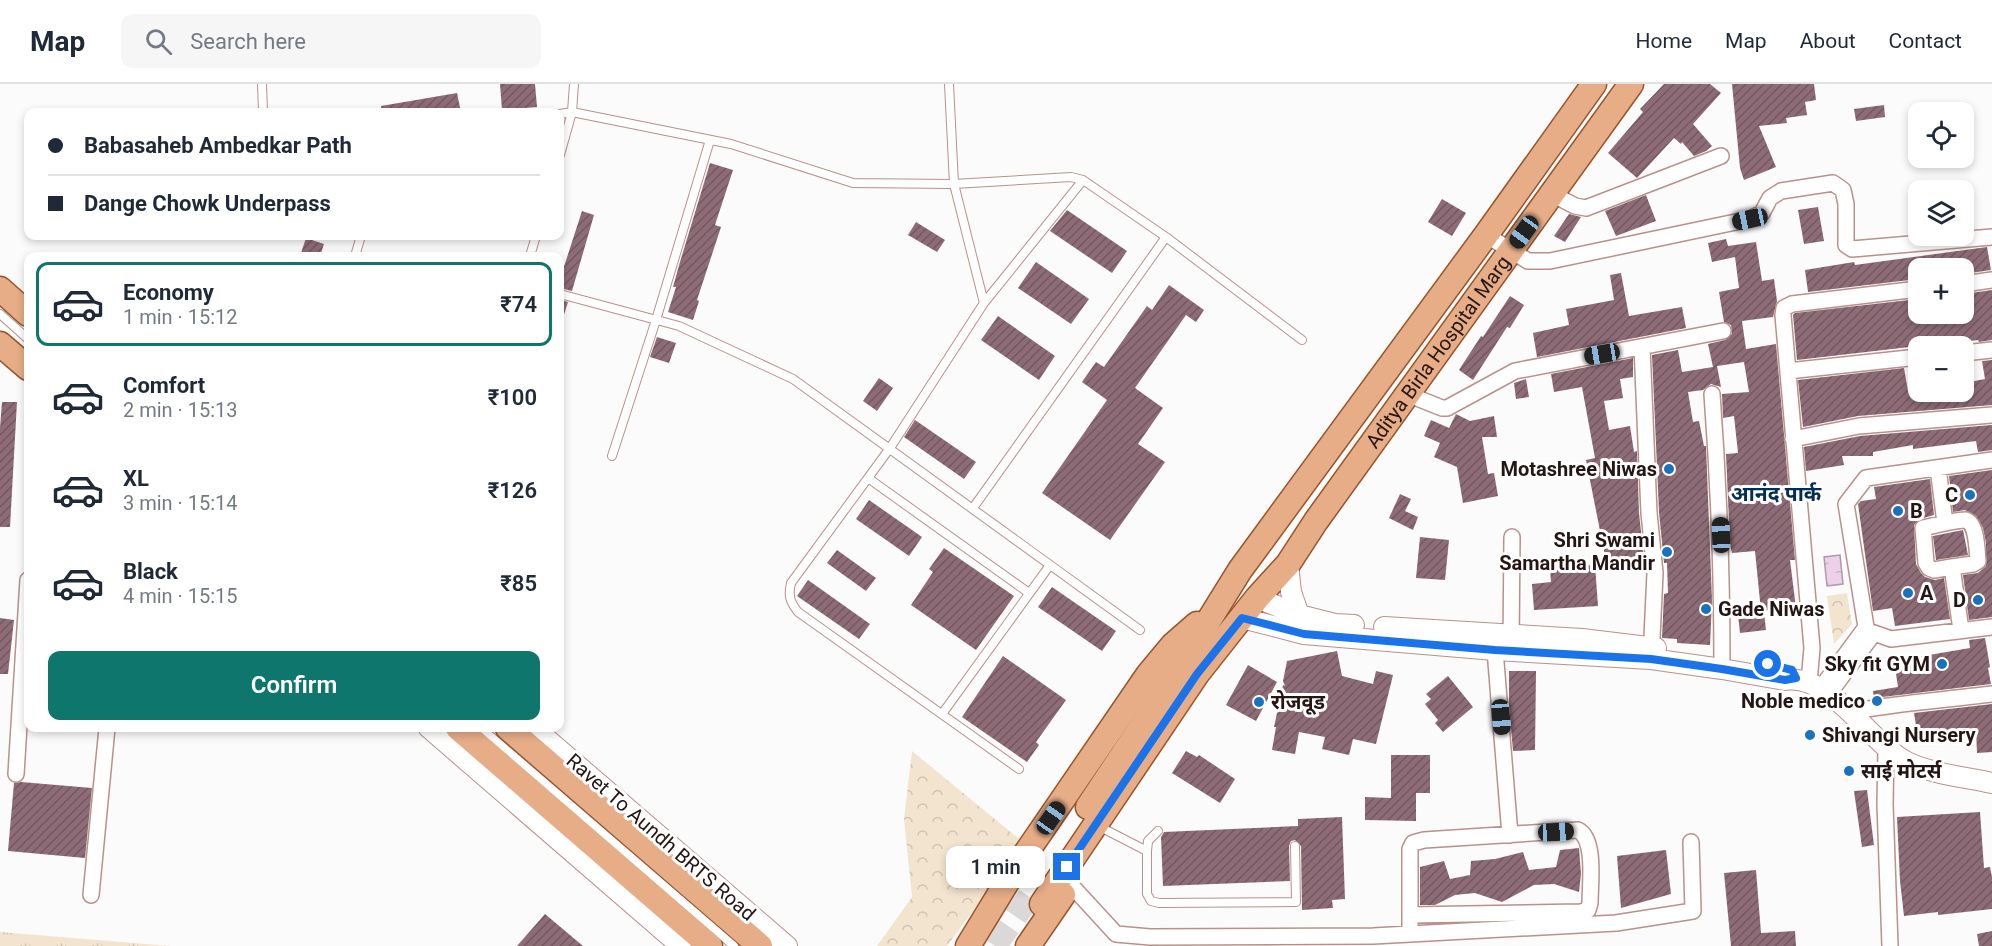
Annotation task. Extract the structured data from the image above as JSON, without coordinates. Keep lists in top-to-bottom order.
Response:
{
  "streets": {
    "main road": ["Aditya Birla Hospital Marg"],
    "street": ["Ravet To Aundh BRTS Road"]
  },
  "districts": ["आनंद पार्क"],
  "places": [
    "Motashree Niwas",
    "C",
    "B",
    "Shri Swami Samartha Mandir",
    "A",
    "D",
    "Gade Niwas",
    "Sky fit GYM",
    "Noble medico",
    "रोजवूड",
    "Shivangi Nursery",
    "साई मोटर्स"
  ],
  "page": {
    "header": "Map",
    "search": "Search here",
    "nav": [
      "Home",
      "Map",
      "About",
      "Contact"
    ],
    "map_buttons": ["+", "−"],
    "banner": ["Babasaheb Ambedkar Path", "Dange Chowk Underpass"],
    "list": [
      {
        "name": "Economy",
        "note": "1 min · 15:12",
        "value": "₹74"
      },
      {
        "name": "Comfort",
        "note": "2 min · 15:13",
        "value": "₹100"
      },
      {
        "name": "XL",
        "note": "3 min · 15:14",
        "value": "₹126"
      },
      {
        "name": "Black",
        "note": "4 min · 15:15",
        "value": "₹85"
      }
    ],
    "buttons": "Confirm",
    "bubble": "1 min"
  }
}
